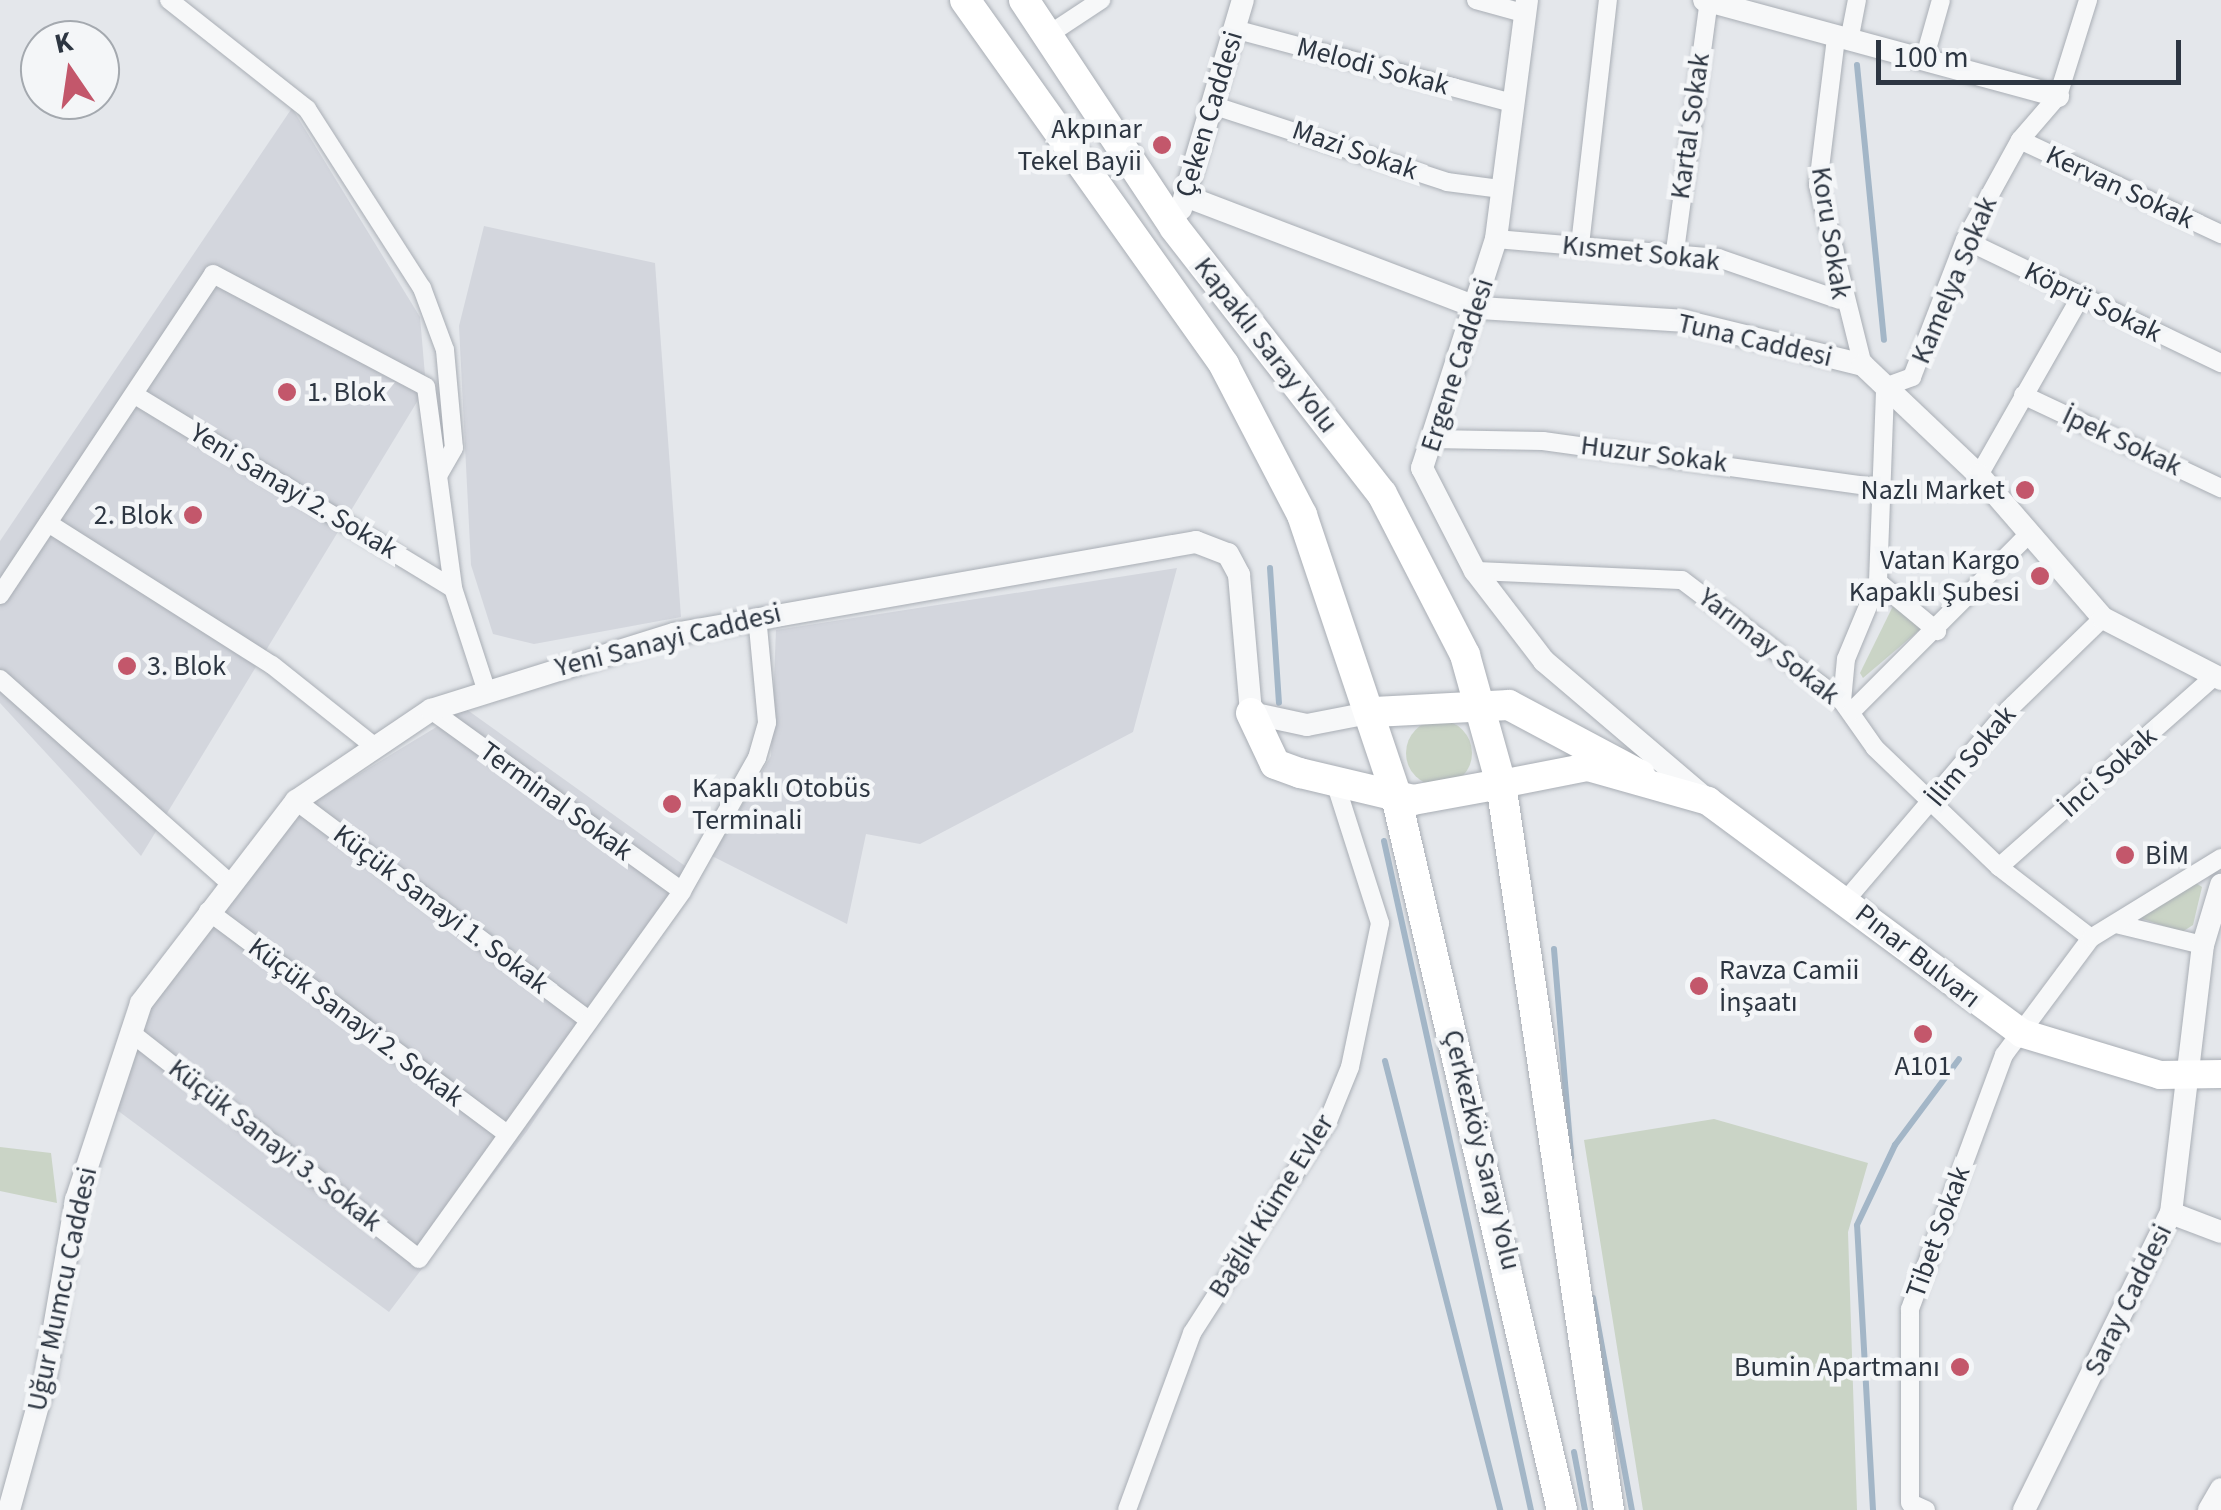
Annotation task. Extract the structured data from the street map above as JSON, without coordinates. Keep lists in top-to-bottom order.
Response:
{
  "streets": {
    "highway": ["Kapaklı Saray Yolu", "Çerkezköy Saray Yolu"],
    "main road": ["Pınar Bulvarı"],
    "street": [
      "Melodi Sokak",
      "Çeken Caddesi",
      "Kartal Sokak",
      "Mazi Sokak",
      "Kervan Sokak",
      "Koru Sokak",
      "Kısmet Sokak",
      "Kamelya Sokak",
      "Köprü Sokak",
      "Tuna Caddesi",
      "Ergene Caddesi",
      "İpek Sokak",
      "Huzur Sokak",
      "Yeni Sanayi 2. Sokak",
      "Yeni Sanayi Caddesi",
      "Yarımay Sokak",
      "İlim Sokak",
      "İnci Sokak",
      "Terminal Sokak",
      "Küçük Sanayi 1. Sokak",
      "Küçük Sanayi 2. Sokak",
      "Küçük Sanayi 3. Sokak",
      "Bağlık Küme Evler",
      "Tibet Sokak",
      "Uğur Mumcu Caddesi",
      "Saray Caddesi"
    ]
  },
  "crossings": [
    ["Melodi Sokak", "Çeken Caddesi"],
    ["Melodi Sokak", "Ergene Caddesi"],
    ["Çeken Caddesi", "Mazi Sokak"],
    ["Çeken Caddesi", "Tuna Caddesi"],
    ["Çeken Caddesi", "Kapaklı Saray Yolu"],
    ["Kartal Sokak", "Kısmet Sokak"],
    ["Mazi Sokak", "Ergene Caddesi"],
    ["Kervan Sokak", "Kamelya Sokak"],
    ["Koru Sokak", "Kısmet Sokak"],
    ["Koru Sokak", "Tuna Caddesi"],
    ["Kısmet Sokak", "Ergene Caddesi"],
    ["Kamelya Sokak", "Köprü Sokak"],
    ["Kamelya Sokak", "Tuna Caddesi"],
    ["Tuna Caddesi", "Ergene Caddesi"],
    ["Tuna Caddesi", "İlim Sokak"],
    ["Tuna Caddesi", "İnci Sokak"],
    ["Kapaklı Saray Yolu", "Pınar Bulvarı"],
    ["Kapaklı Saray Yolu", "Çerkezköy Saray Yolu"],
    ["Ergene Caddesi", "Huzur Sokak"],
    ["Ergene Caddesi", "Yarımay Sokak"],
    ["Ergene Caddesi", "Pınar Bulvarı"],
    ["Yeni Sanayi Caddesi", "Terminal Sokak"],
    ["Yeni Sanayi Caddesi", "Küçük Sanayi 1. Sokak"],
    ["Yeni Sanayi Caddesi", "Küçük Sanayi 2. Sokak"],
    ["Yeni Sanayi Caddesi", "Küçük Sanayi 3. Sokak"],
    ["Yeni Sanayi Caddesi", "Uğur Mumcu Caddesi"],
    ["Yarımay Sokak", "İlim Sokak"],
    ["Yarımay Sokak", "İnci Sokak"],
    ["Yarımay Sokak", "Tibet Sokak"],
    ["İlim Sokak", "Pınar Bulvarı"],
    ["Pınar Bulvarı", "Çerkezköy Saray Yolu"],
    ["Pınar Bulvarı", "Tibet Sokak"],
    ["Pınar Bulvarı", "Saray Caddesi"],
    ["Küçük Sanayi 2. Sokak", "Küçük Sanayi 3. Sokak"]
  ],
  "places": [
    "Akpınar Tekel Bayii",
    "1. Blok",
    "Nazlı Market",
    "2. Blok",
    "Vatan Kargo Kapaklı Şubesi",
    "3. Blok",
    "Kapaklı Otobüs Terminali",
    "BİM",
    "Ravza Camii İnşaatı",
    "A101",
    "Bumin Apartmanı"
  ],
  "scale_bar": "100 m",
  "north": "top"
}
